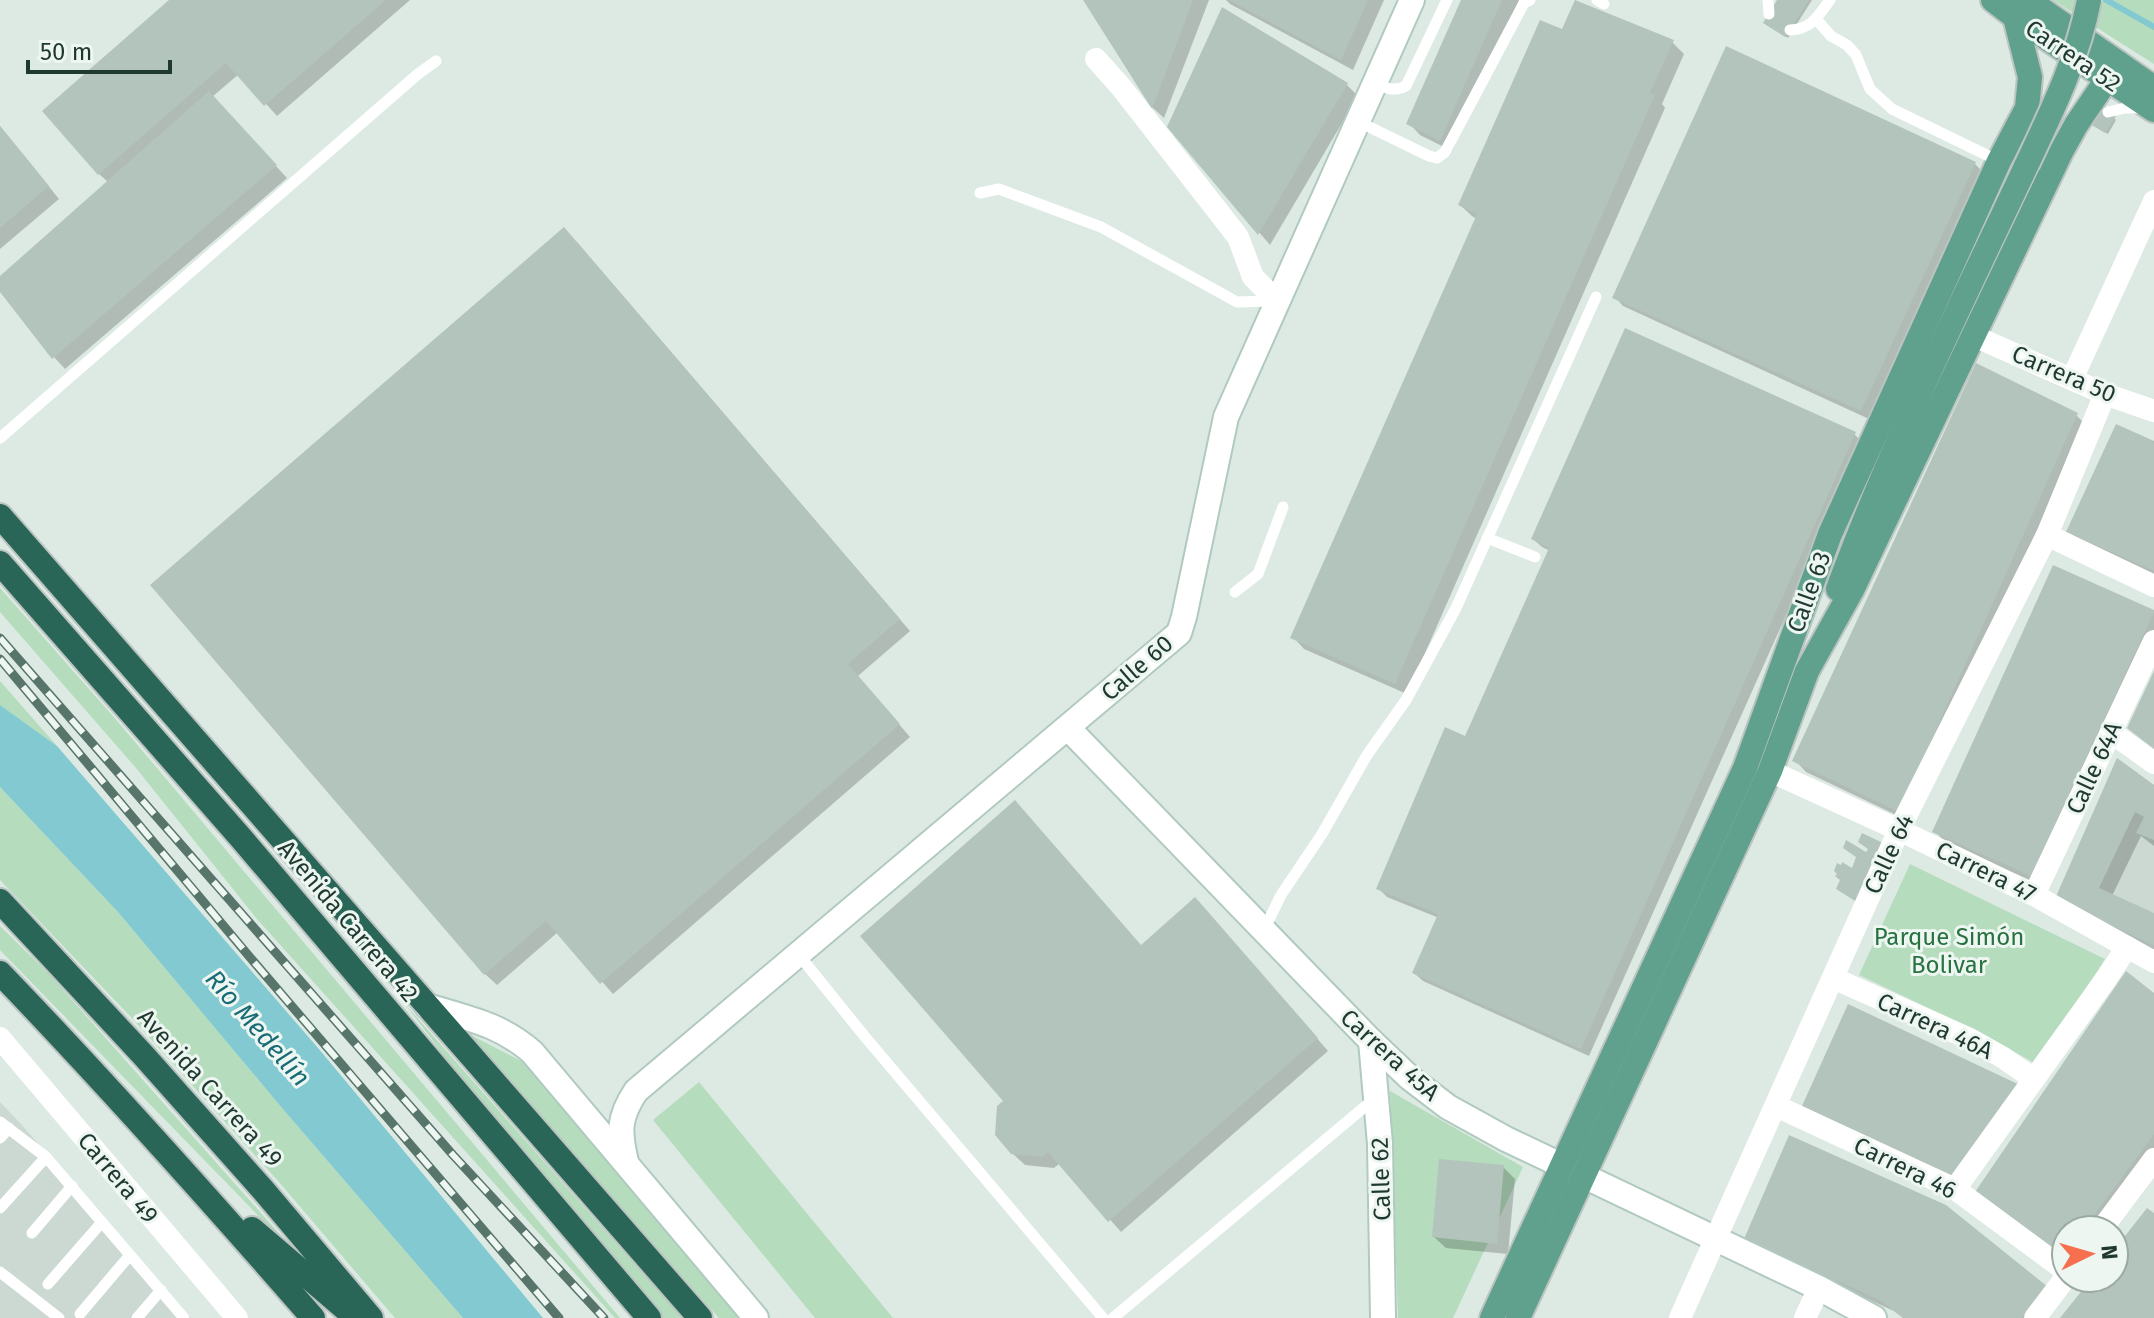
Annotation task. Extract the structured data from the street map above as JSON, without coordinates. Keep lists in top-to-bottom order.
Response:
{
  "streets": {
    "highway": ["Avenida Carrera 42", "Avenida Carrera 49"],
    "main road": ["Carrera 52", "Calle 63"],
    "street": [
      "Carrera 50",
      "Calle 60",
      "Calle 64A",
      "Calle 64",
      "Carrera 47",
      "Carrera 46A",
      "Carrera 45A",
      "Carrera 46",
      "Carrera 49",
      "Calle 62"
    ]
  },
  "crossings": [
    ["Carrera 52", "Calle 63"],
    ["Carrera 50", "Calle 63"],
    ["Carrera 50", "Calle 64"],
    ["Calle 63", "Carrera 47"],
    ["Calle 63", "Carrera 45A"],
    ["Calle 60", "Avenida Carrera 42"],
    ["Calle 60", "Carrera 45A"],
    ["Calle 64A", "Carrera 47"],
    ["Calle 64", "Carrera 47"],
    ["Calle 64", "Carrera 46A"],
    ["Calle 64", "Carrera 45A"],
    ["Calle 64", "Carrera 46"],
    ["Carrera 45A", "Calle 62"]
  ],
  "water": ["Río Medellín"],
  "parks": ["Parque Simón Bolivar"],
  "scale_bar": "50 m",
  "north": "right"
}
